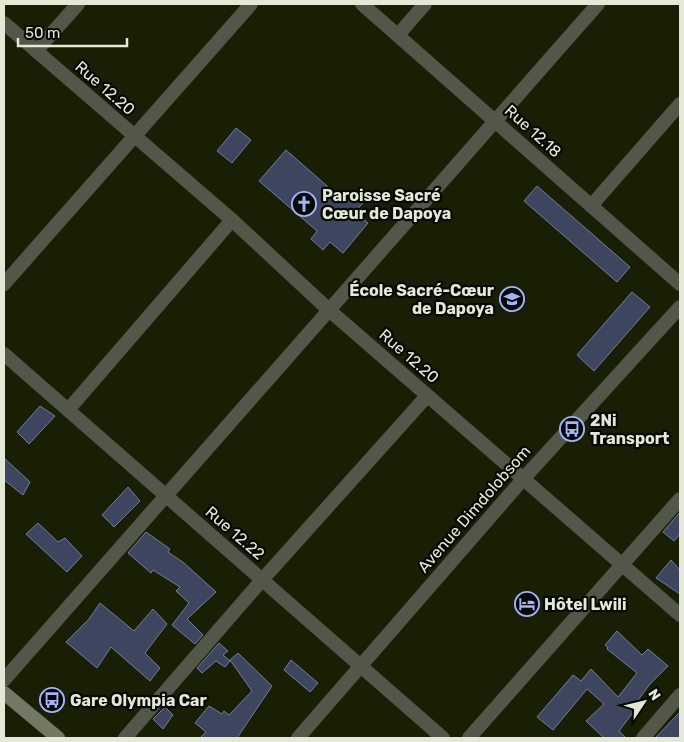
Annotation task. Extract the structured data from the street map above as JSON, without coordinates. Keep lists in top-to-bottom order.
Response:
{
  "streets": {
    "street": [
      "Rue 12.20",
      "Rue 12.18",
      "Avenue Dimdolobsom",
      "Rue 12.22"
    ]
  },
  "crossings": [
    ["Rue 12.20", "Avenue Dimdolobsom"],
    ["Avenue Dimdolobsom", "Rue 12.22"]
  ],
  "places": {
    "church": ["Paroisse Sacré Cœur de Dapoya"],
    "school or university": ["École Sacré-Cœur de Dapoya"],
    "bus stop": ["2Ni Transport", "Gare Olympia Car"],
    "hotel": ["Hôtel Lwili"]
  },
  "scale_bar": "50 m",
  "north": "top right"
}
